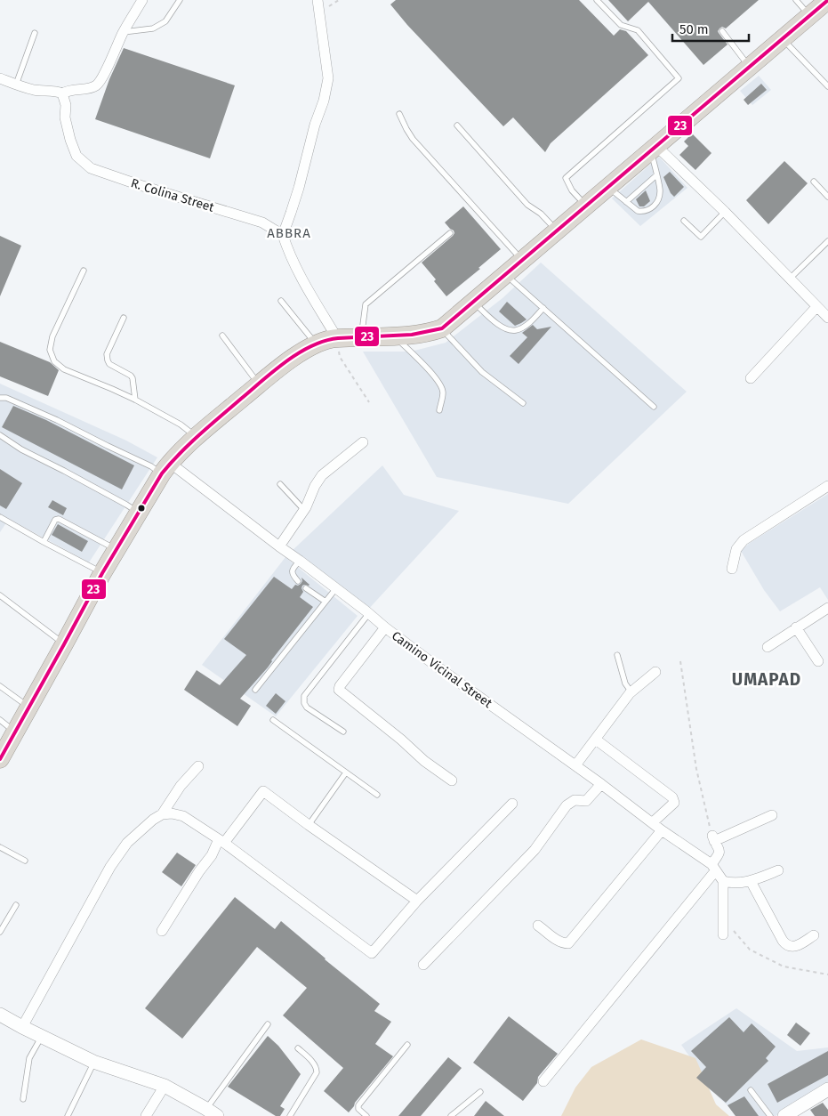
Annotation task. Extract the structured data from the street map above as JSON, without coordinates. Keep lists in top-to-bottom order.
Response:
{
  "streets": {
    "street": ["R. Colina Street", "Camino Vicinal Street"]
  },
  "districts": ["ABBRA", "UMAPAD"],
  "lines": ["transit line 23"],
  "scale_bar": "50 m"
}
